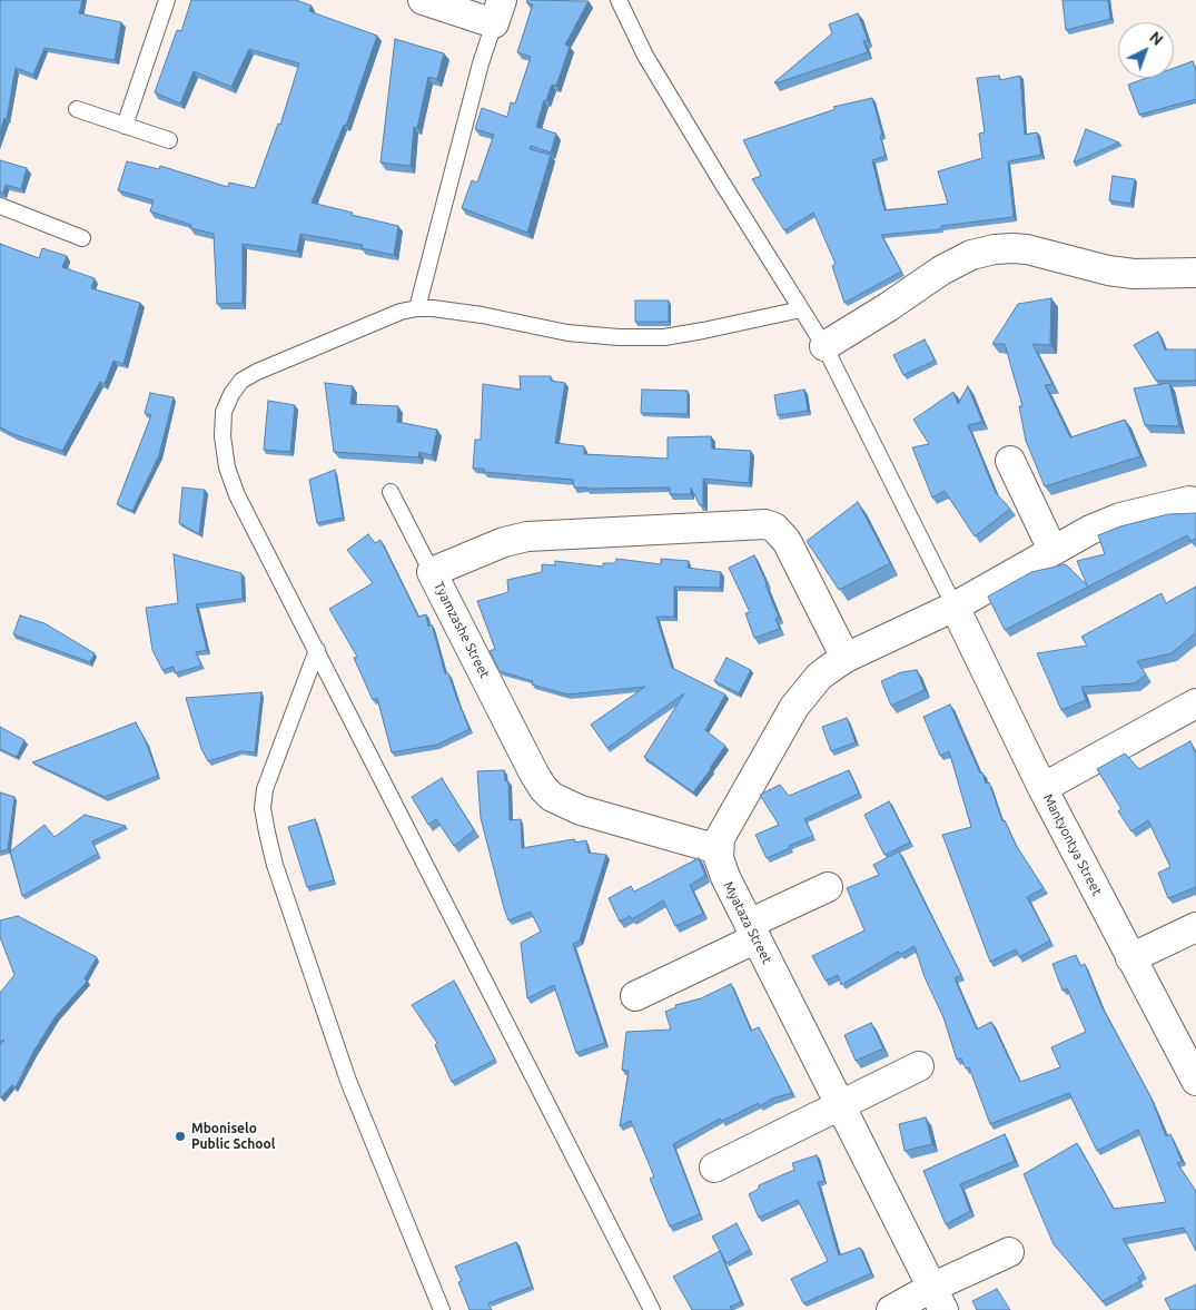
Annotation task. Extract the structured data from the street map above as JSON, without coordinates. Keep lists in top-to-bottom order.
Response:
{
  "streets": {
    "street": ["Tyamzashe Street", "Mantyontya Street", "Myataza Street"]
  },
  "crossings": [
    ["Tyamzashe Street", "Myataza Street"]
  ],
  "places": ["Mboniselo Public School"],
  "north": "top right"
}
